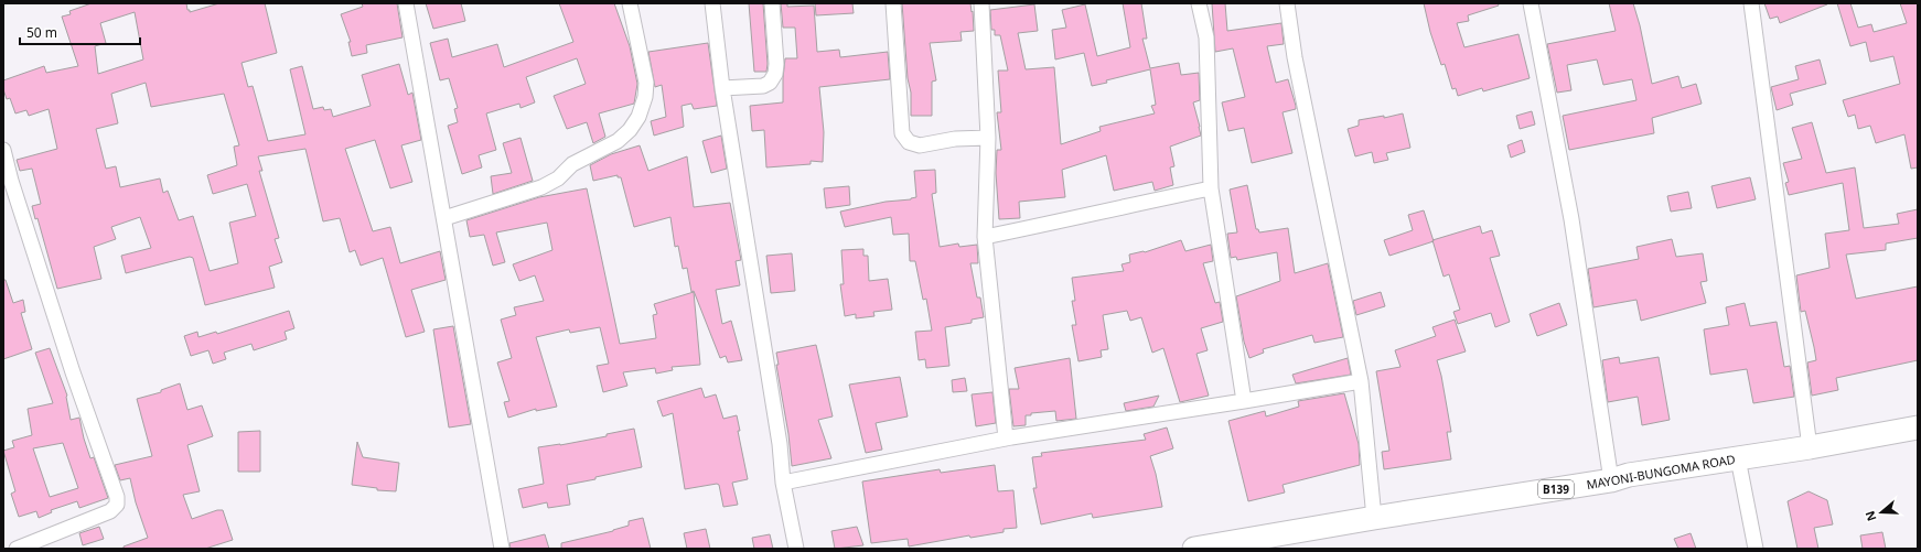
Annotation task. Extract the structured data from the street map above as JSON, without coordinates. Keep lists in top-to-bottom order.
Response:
{
  "streets": {
    "main road": ["MAYONI-BUNGOMA ROAD", "B139"]
  },
  "scale_bar": "50 m",
  "north": "left"
}
